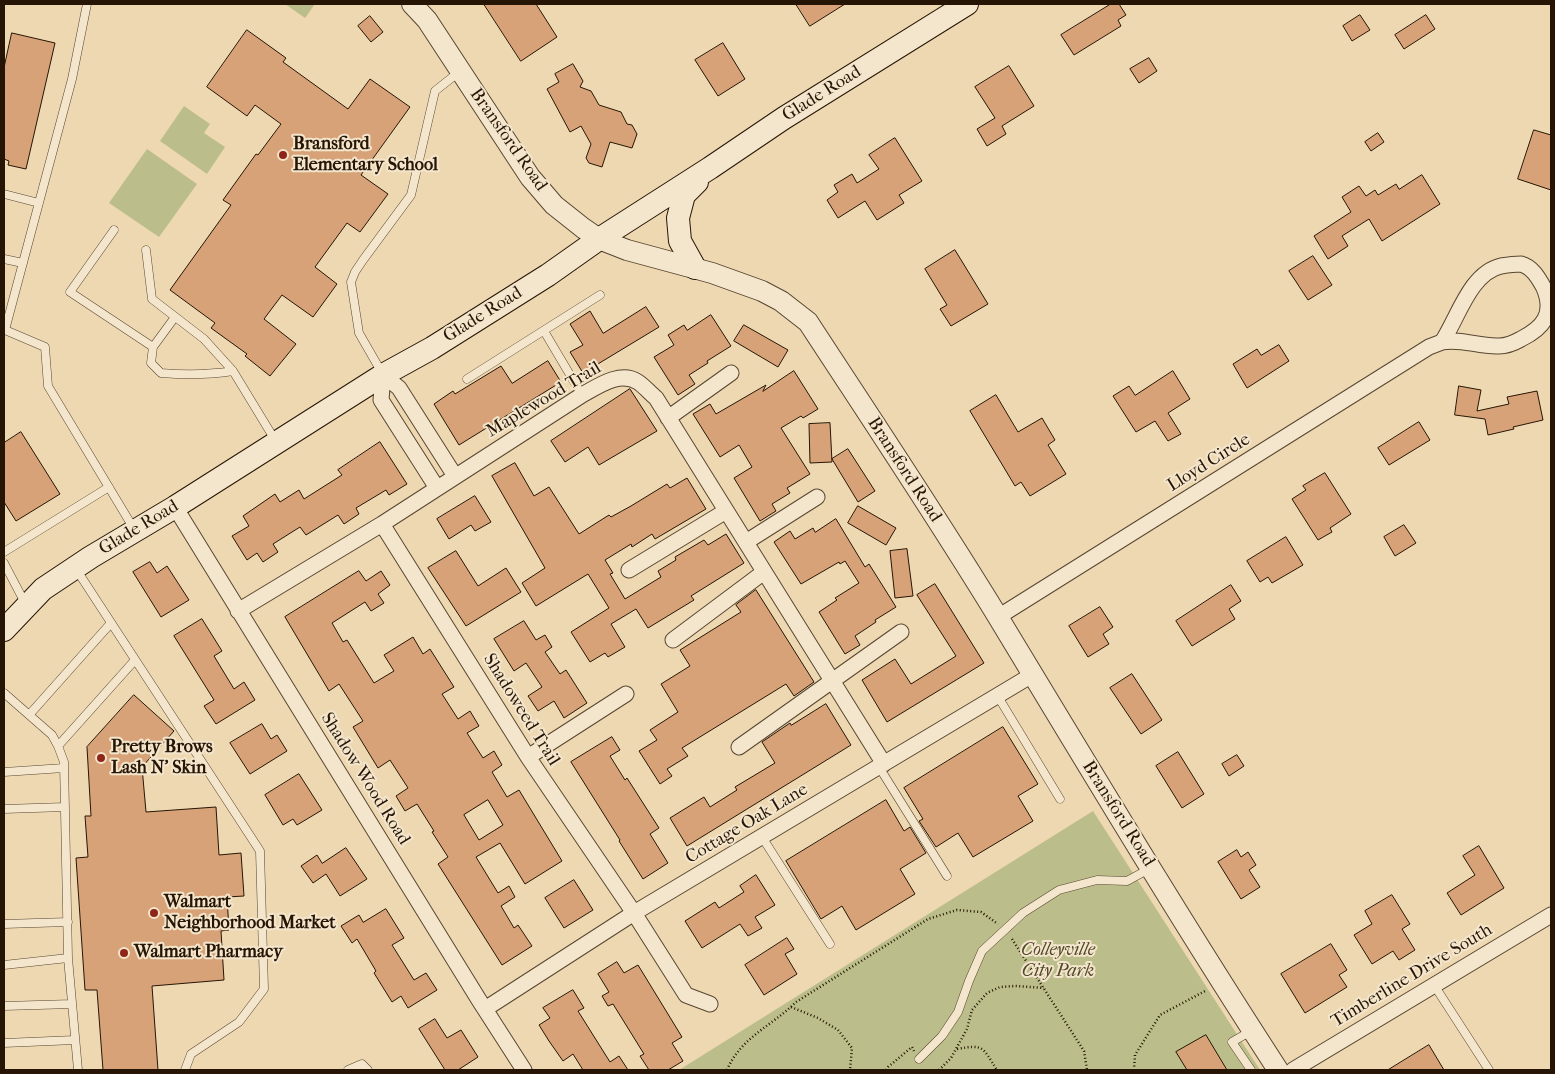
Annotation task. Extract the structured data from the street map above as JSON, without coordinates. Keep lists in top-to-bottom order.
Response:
{
  "streets": {
    "main road": ["Glade Road"],
    "street": [
      "Bransford Road",
      "Maplewood Trail",
      "Lloyd Circle",
      "Shadoweed Trail",
      "Shadow Wood Road",
      "Cottage Oak Lane",
      "Timberline Drive South"
    ]
  },
  "crossings": [
    ["Glade Road", "Bransford Road"],
    ["Glade Road", "Shadow Wood Road"],
    ["Bransford Road", "Lloyd Circle"],
    ["Bransford Road", "Cottage Oak Lane"],
    ["Bransford Road", "Timberline Drive South"],
    ["Maplewood Trail", "Shadoweed Trail"],
    ["Maplewood Trail", "Shadow Wood Road"],
    ["Maplewood Trail", "Cottage Oak Lane"],
    ["Shadoweed Trail", "Cottage Oak Lane"],
    ["Shadow Wood Road", "Cottage Oak Lane"]
  ],
  "parks": ["Colleyville City Park"],
  "places": [
    "Bransford Elementary School",
    "Pretty Brows Lash N' Skin",
    "Walmart Neighborhood Market",
    "Walmart Pharmacy"
  ]
}
